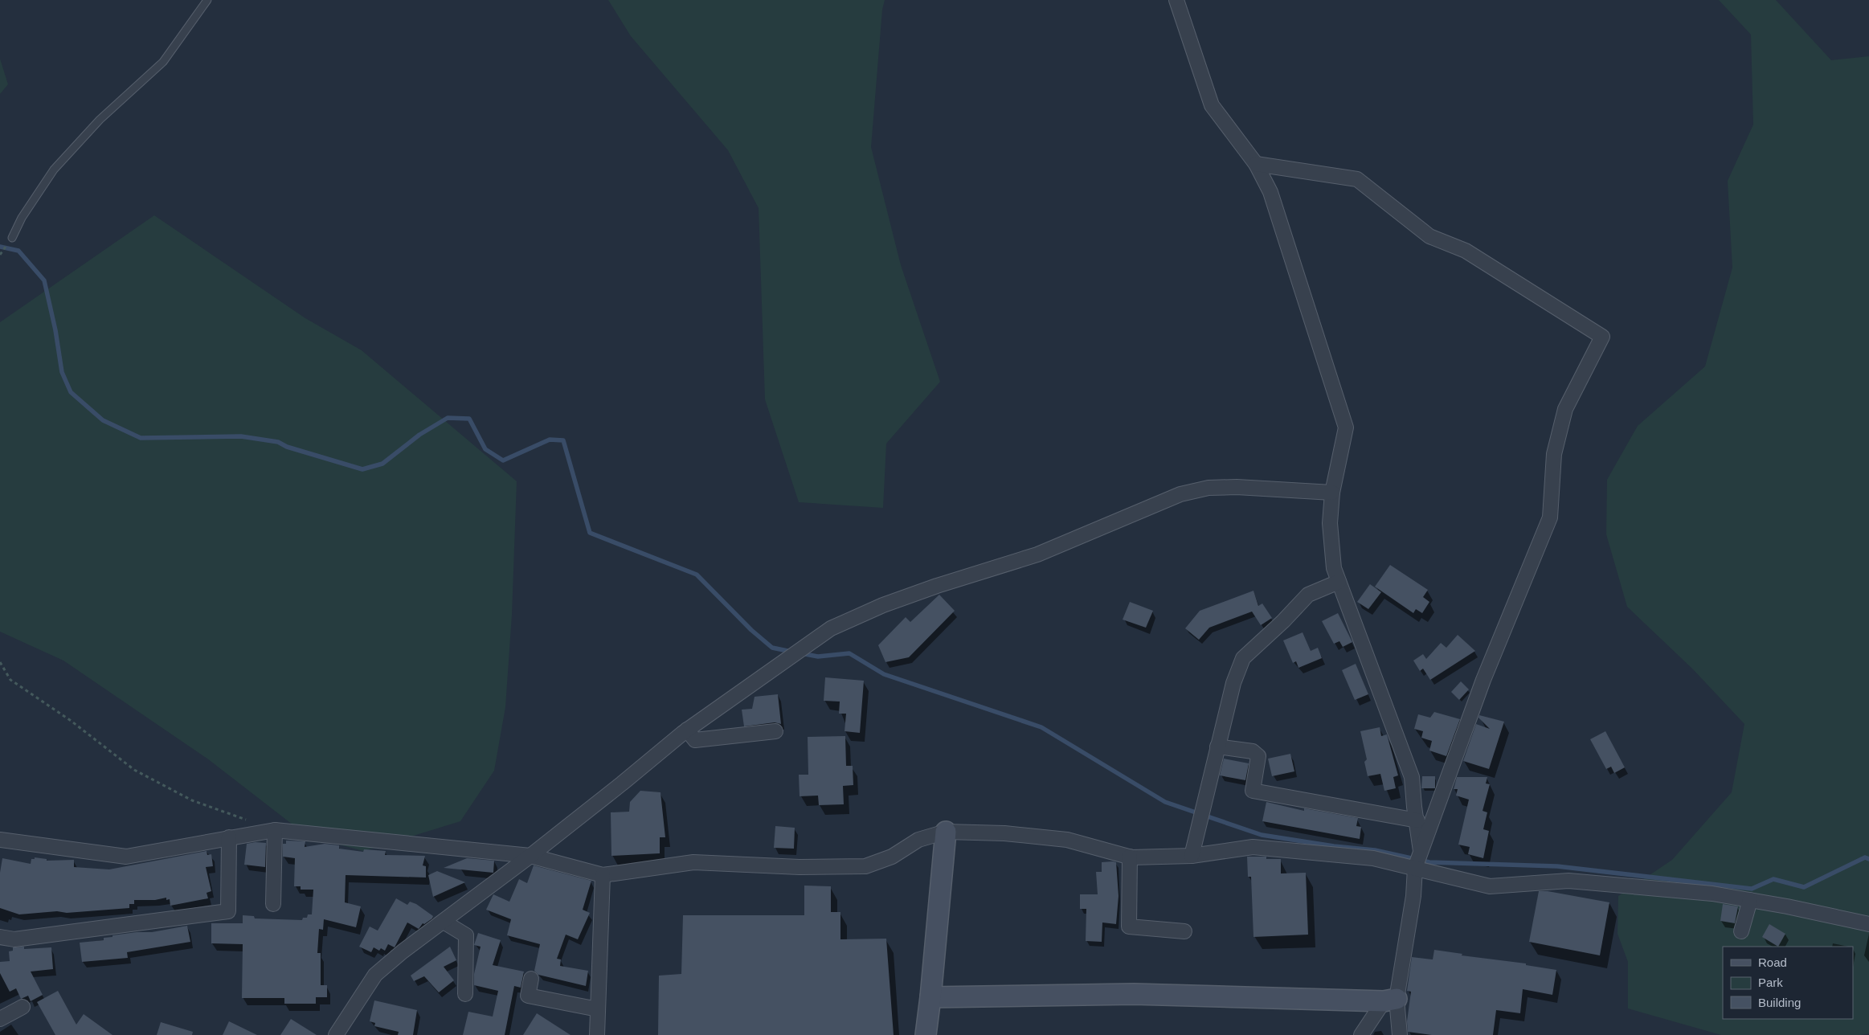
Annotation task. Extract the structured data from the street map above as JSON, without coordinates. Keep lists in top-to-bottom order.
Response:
{
  "legend": ["Road", "Park", "Building"]
}
